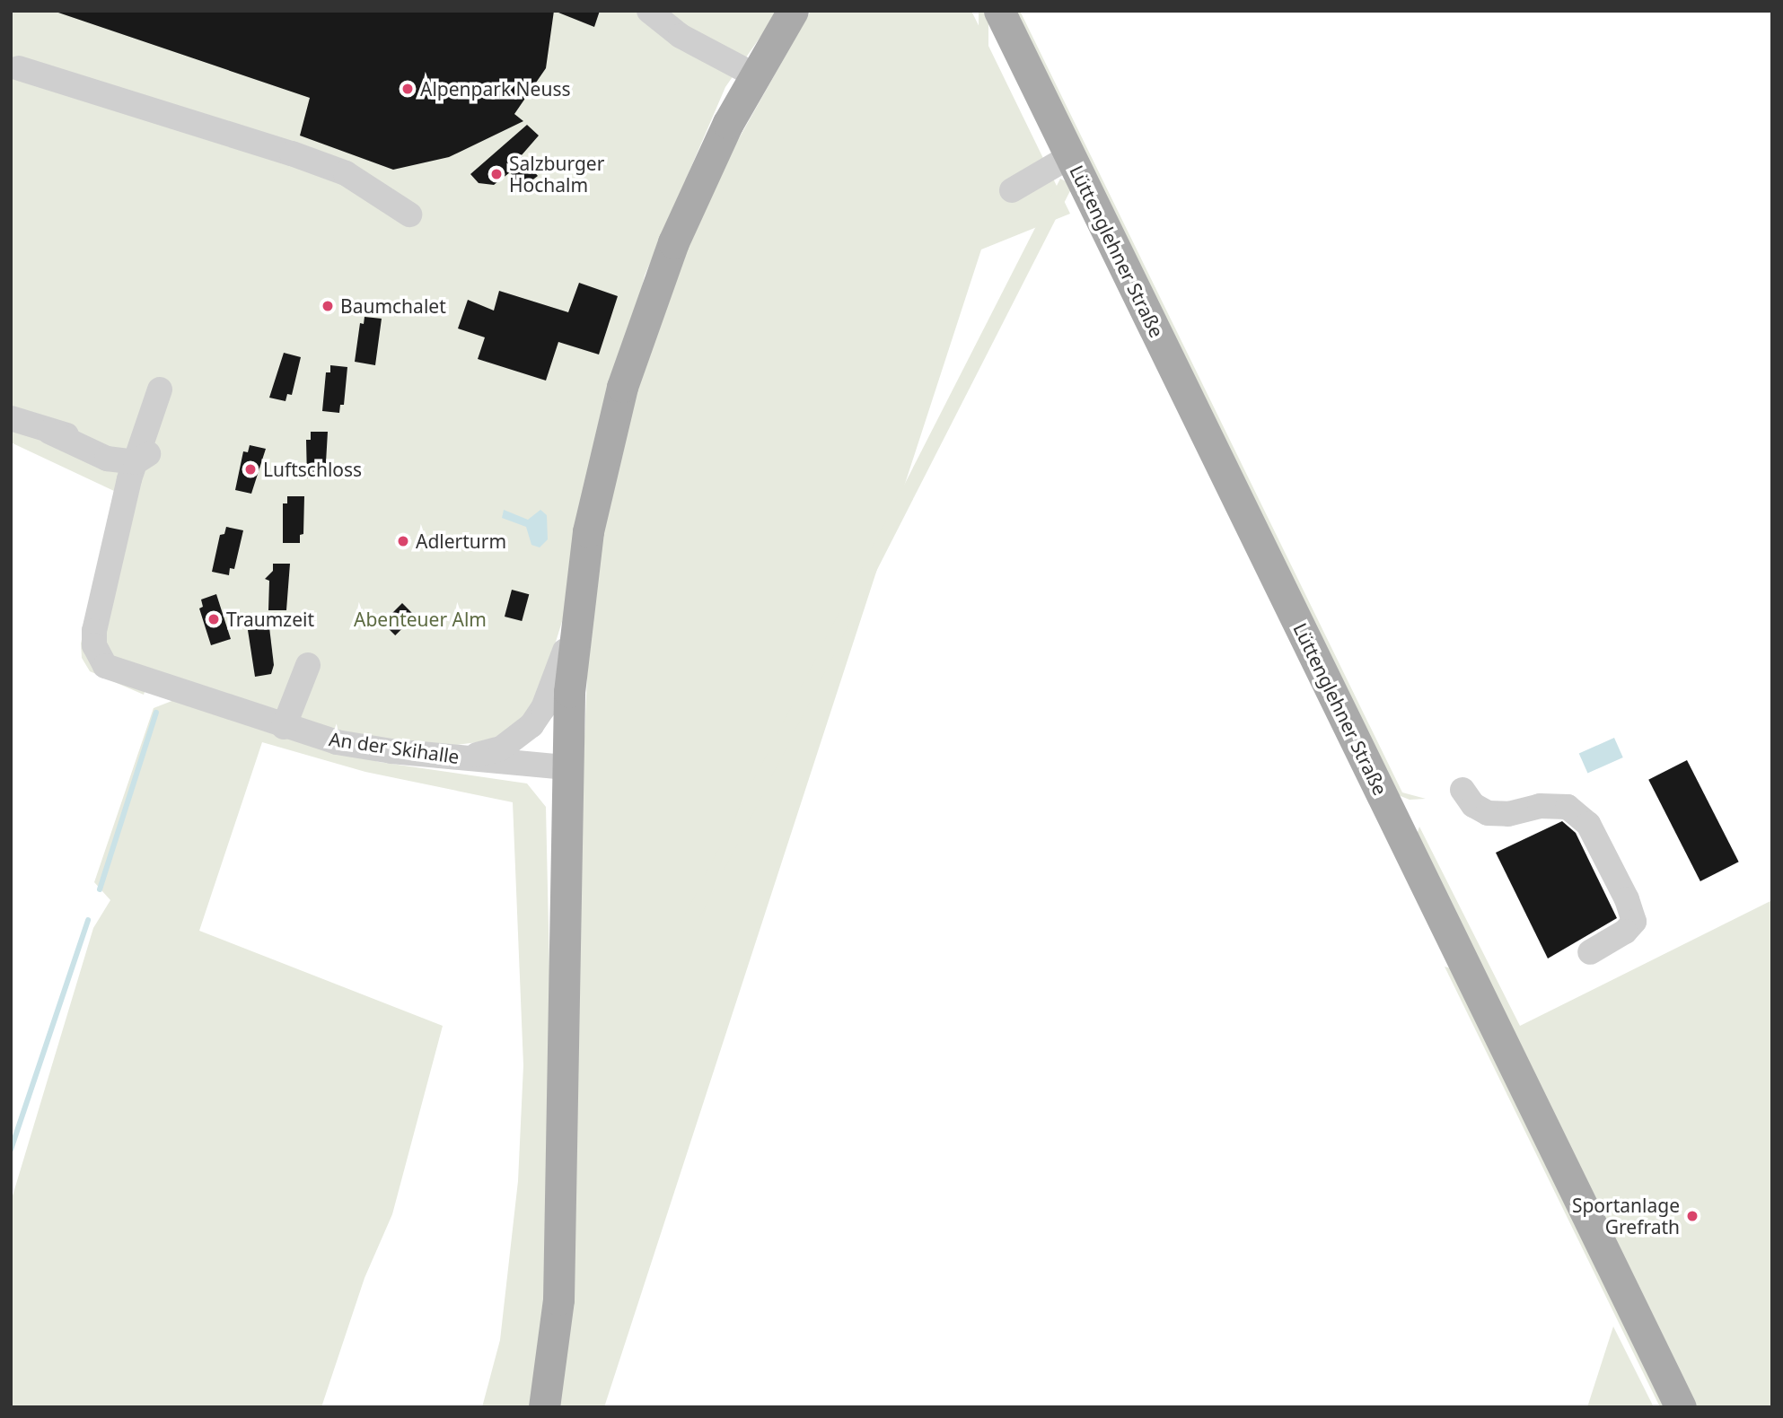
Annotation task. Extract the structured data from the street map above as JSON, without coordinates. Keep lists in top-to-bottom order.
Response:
{
  "streets": {
    "main road": ["Lüttenglehner Straße"],
    "street": ["An der Skihalle"]
  },
  "parks": ["Abenteuer Alm"],
  "places": [
    "Alpenpark Neuss",
    "Salzburger Hochalm",
    "Baumchalet",
    "Luftschloss",
    "Adlerturm",
    "Traumzeit",
    "Sportanlage Grefrath"
  ]
}
